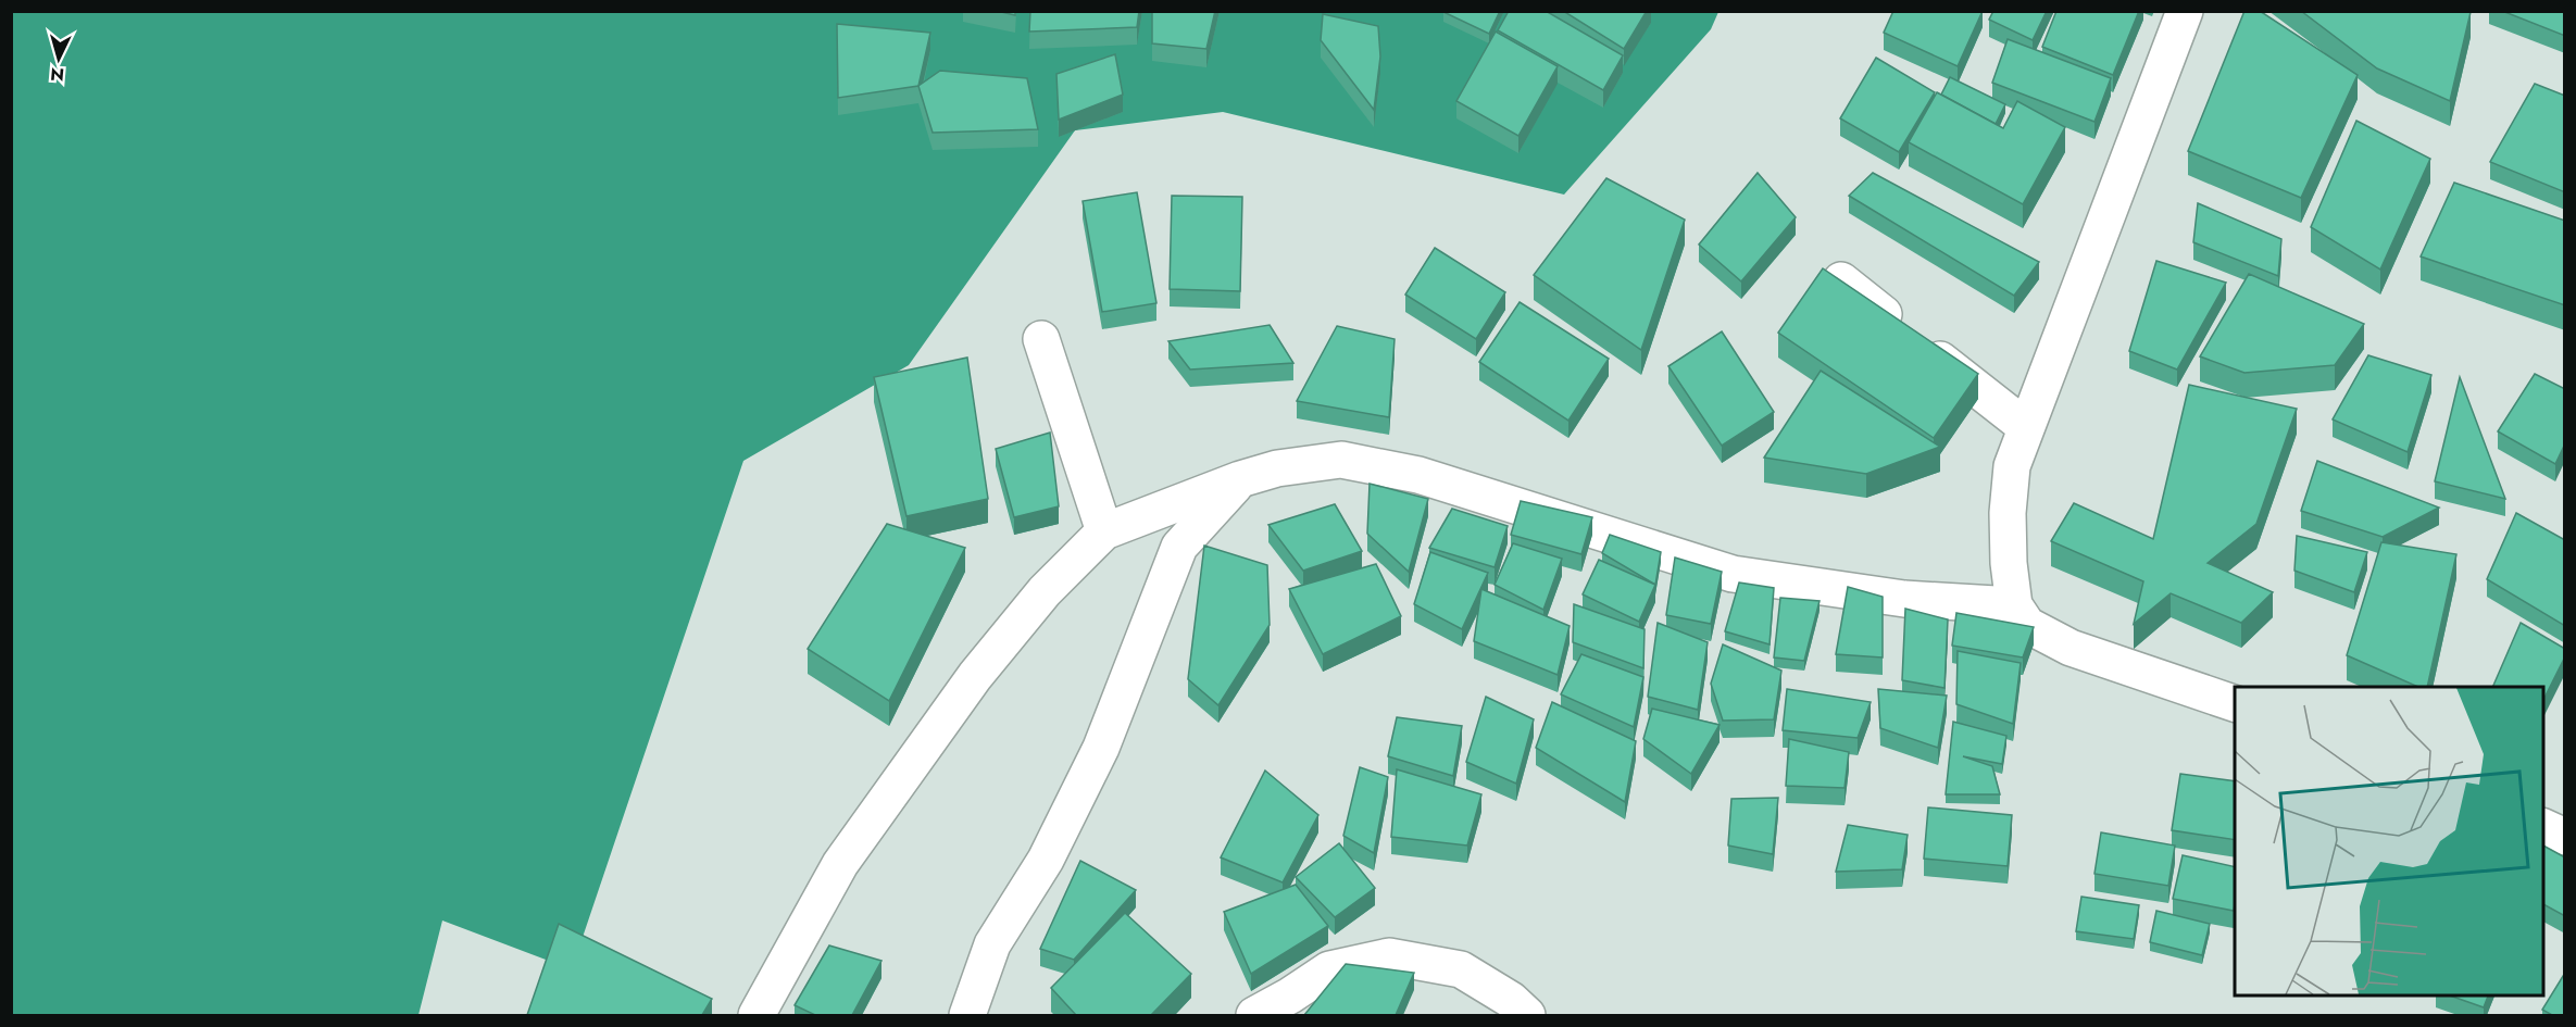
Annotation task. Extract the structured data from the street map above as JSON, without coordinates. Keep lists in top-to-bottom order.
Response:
{
  "north": "bottom"
}
